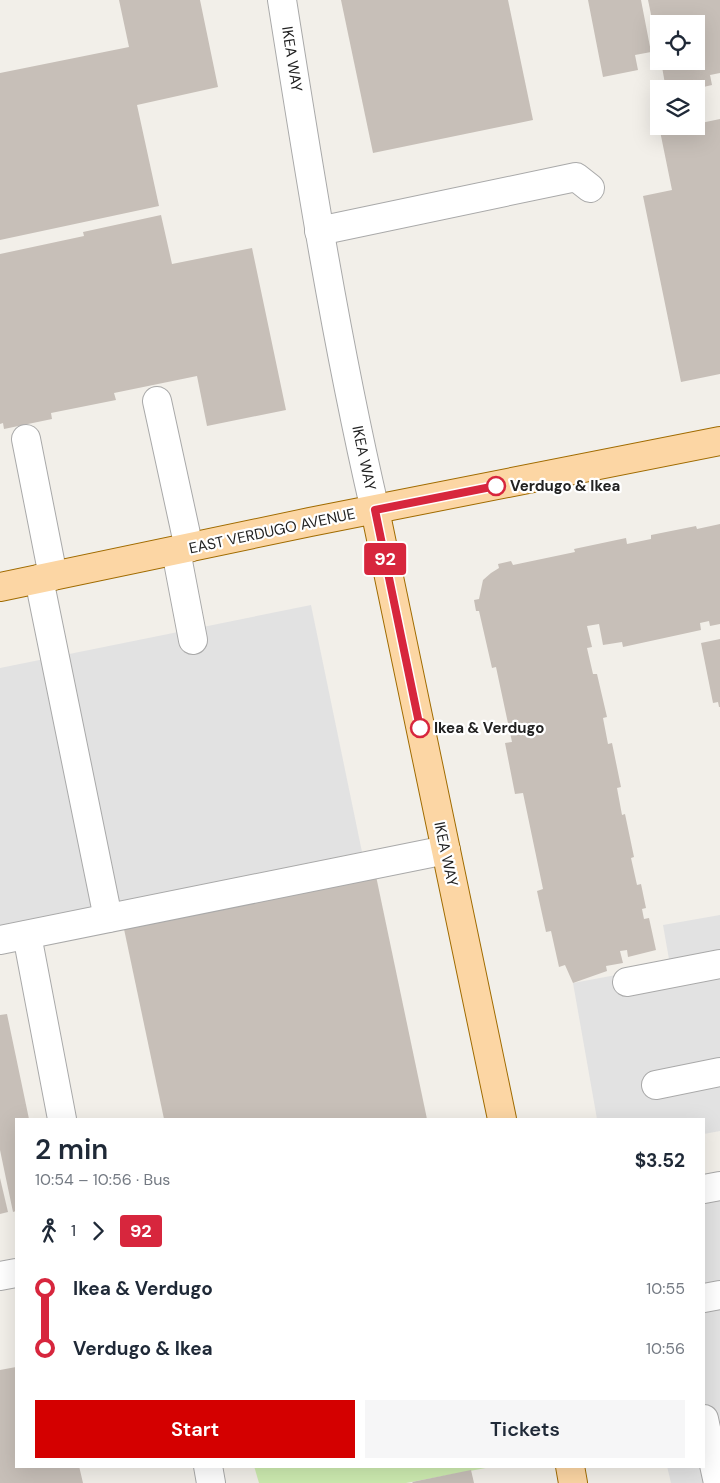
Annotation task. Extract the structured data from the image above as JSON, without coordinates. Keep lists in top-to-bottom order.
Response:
{
  "streets": {
    "main road": ["IKEA WAY", "EAST VERDUGO AVENUE"]
  },
  "crossings": [
    ["IKEA WAY", "EAST VERDUGO AVENUE"]
  ],
  "places": ["Verdugo & Ikea", "Ikea & Verdugo"],
  "lines": ["bus line 92"],
  "page": {
    "on_map": "92",
    "heading": ["2 min", "10:54 – 10:56 · Bus", "$3.52"],
    "legs": ["1", "92"],
    "list": [
      {
        "name": "Ikea & Verdugo",
        "value": "10:55"
      },
      {
        "name": "Verdugo & Ikea",
        "value": "10:56"
      }
    ],
    "buttons": ["Start", "Tickets"]
  }
}
